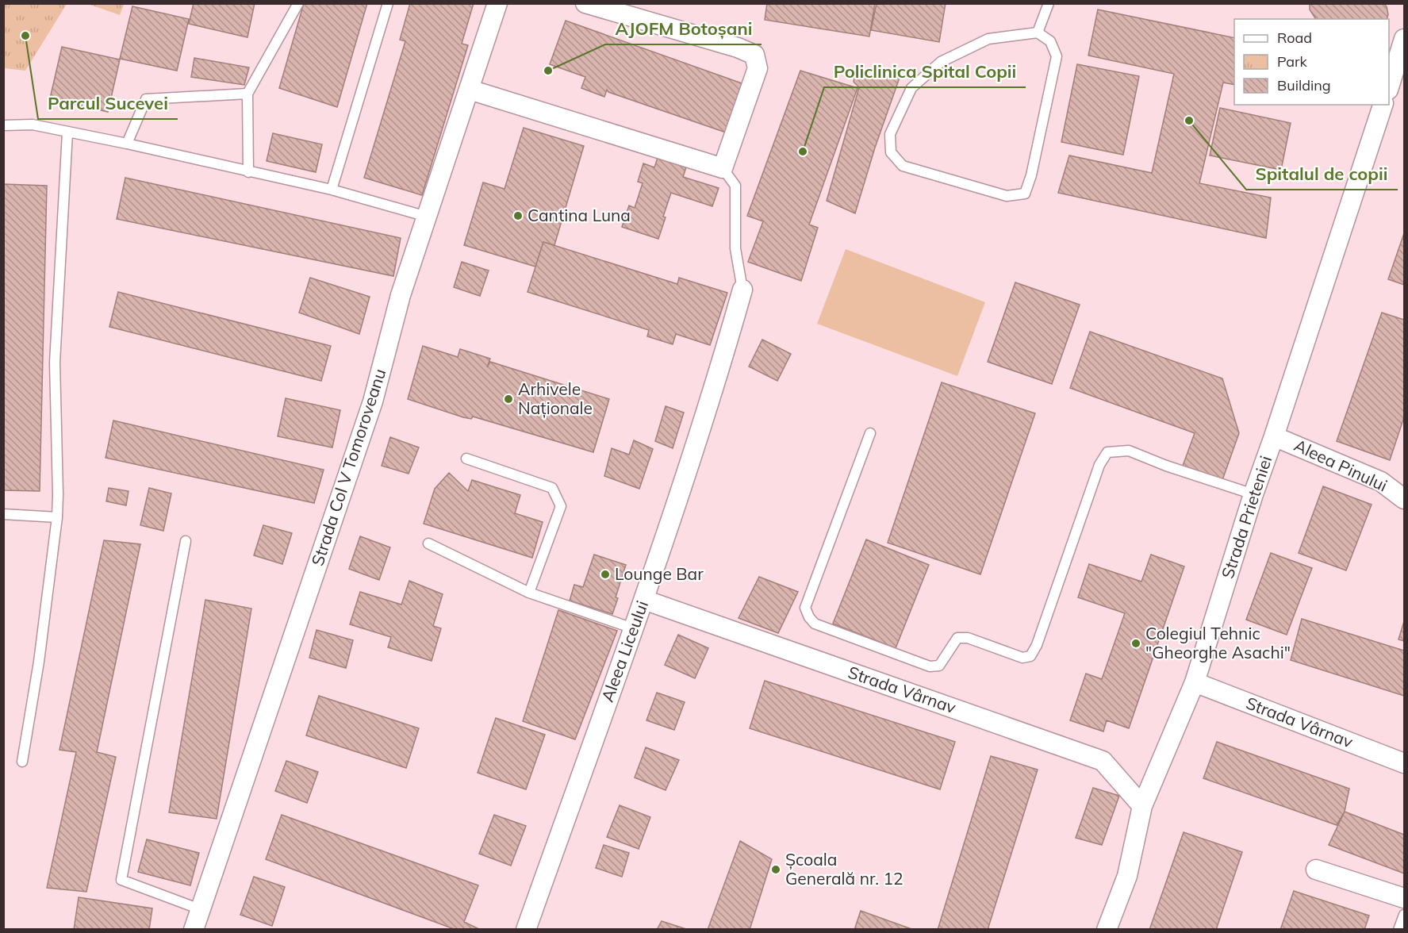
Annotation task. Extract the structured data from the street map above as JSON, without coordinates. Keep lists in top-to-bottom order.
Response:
{
  "streets": {
    "street": [
      "Aleea Pinului",
      "Strada Col V Tomoroveanu",
      "Strada Prieteniei",
      "Aleea Liceului",
      "Strada Vârnav"
    ]
  },
  "crossings": [
    ["Aleea Pinului", "Strada Prieteniei"],
    ["Strada Prieteniei", "Strada Vârnav"],
    ["Aleea Liceului", "Strada Vârnav"]
  ],
  "places": [
    "Parcul Sucevei",
    "AJOFM Botoșani",
    "Spitalul de copii",
    "Policlinica Spital Copii",
    "Cantina Luna",
    "Arhivele Naționale",
    "Lounge Bar",
    "Colegiul Tehnic \"Gheorghe Asachi\"",
    "Școala Generală nr. 12"
  ],
  "legend": ["Road", "Park", "Building"]
}
